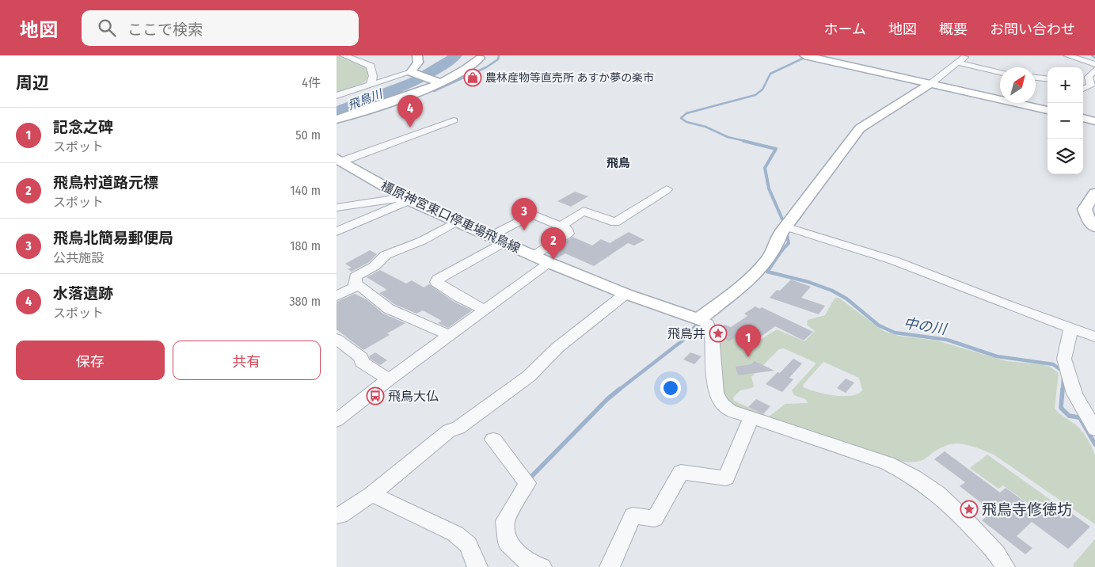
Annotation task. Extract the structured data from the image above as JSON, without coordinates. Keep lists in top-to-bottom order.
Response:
{
  "streets": {
    "main road": ["橿原神宮東口停車場飛鳥線"]
  },
  "districts": ["飛鳥"],
  "water": ["飛鳥川", "中の川"],
  "places": {
    "shop": ["農林産物等直売所 あすか夢の楽市"],
    "place": ["飛鳥井", "飛鳥寺修徳坊"],
    "bus stop": ["飛鳥大仏"]
  },
  "north": "top right",
  "page": {
    "header": "地図",
    "search": "ここで検索",
    "nav": [
      "ホーム",
      "地図",
      "概要",
      "お問い合わせ"
    ],
    "heading": ["周辺", "4件"],
    "map_buttons": ["+", "−"],
    "pins": [
      "4",
      "3",
      "2",
      "1"
    ],
    "list": [
      {
        "mark": "1",
        "name": "記念之碑",
        "note": "スポット",
        "value": "50 m"
      },
      {
        "mark": "2",
        "name": "飛鳥村道路元標",
        "note": "スポット",
        "value": "140 m"
      },
      {
        "mark": "3",
        "name": "飛鳥北簡易郵便局",
        "note": "公共施設",
        "value": "180 m"
      },
      {
        "mark": "4",
        "name": "水落遺跡",
        "note": "スポット",
        "value": "380 m"
      }
    ],
    "buttons": ["保存", "共有"]
  }
}
